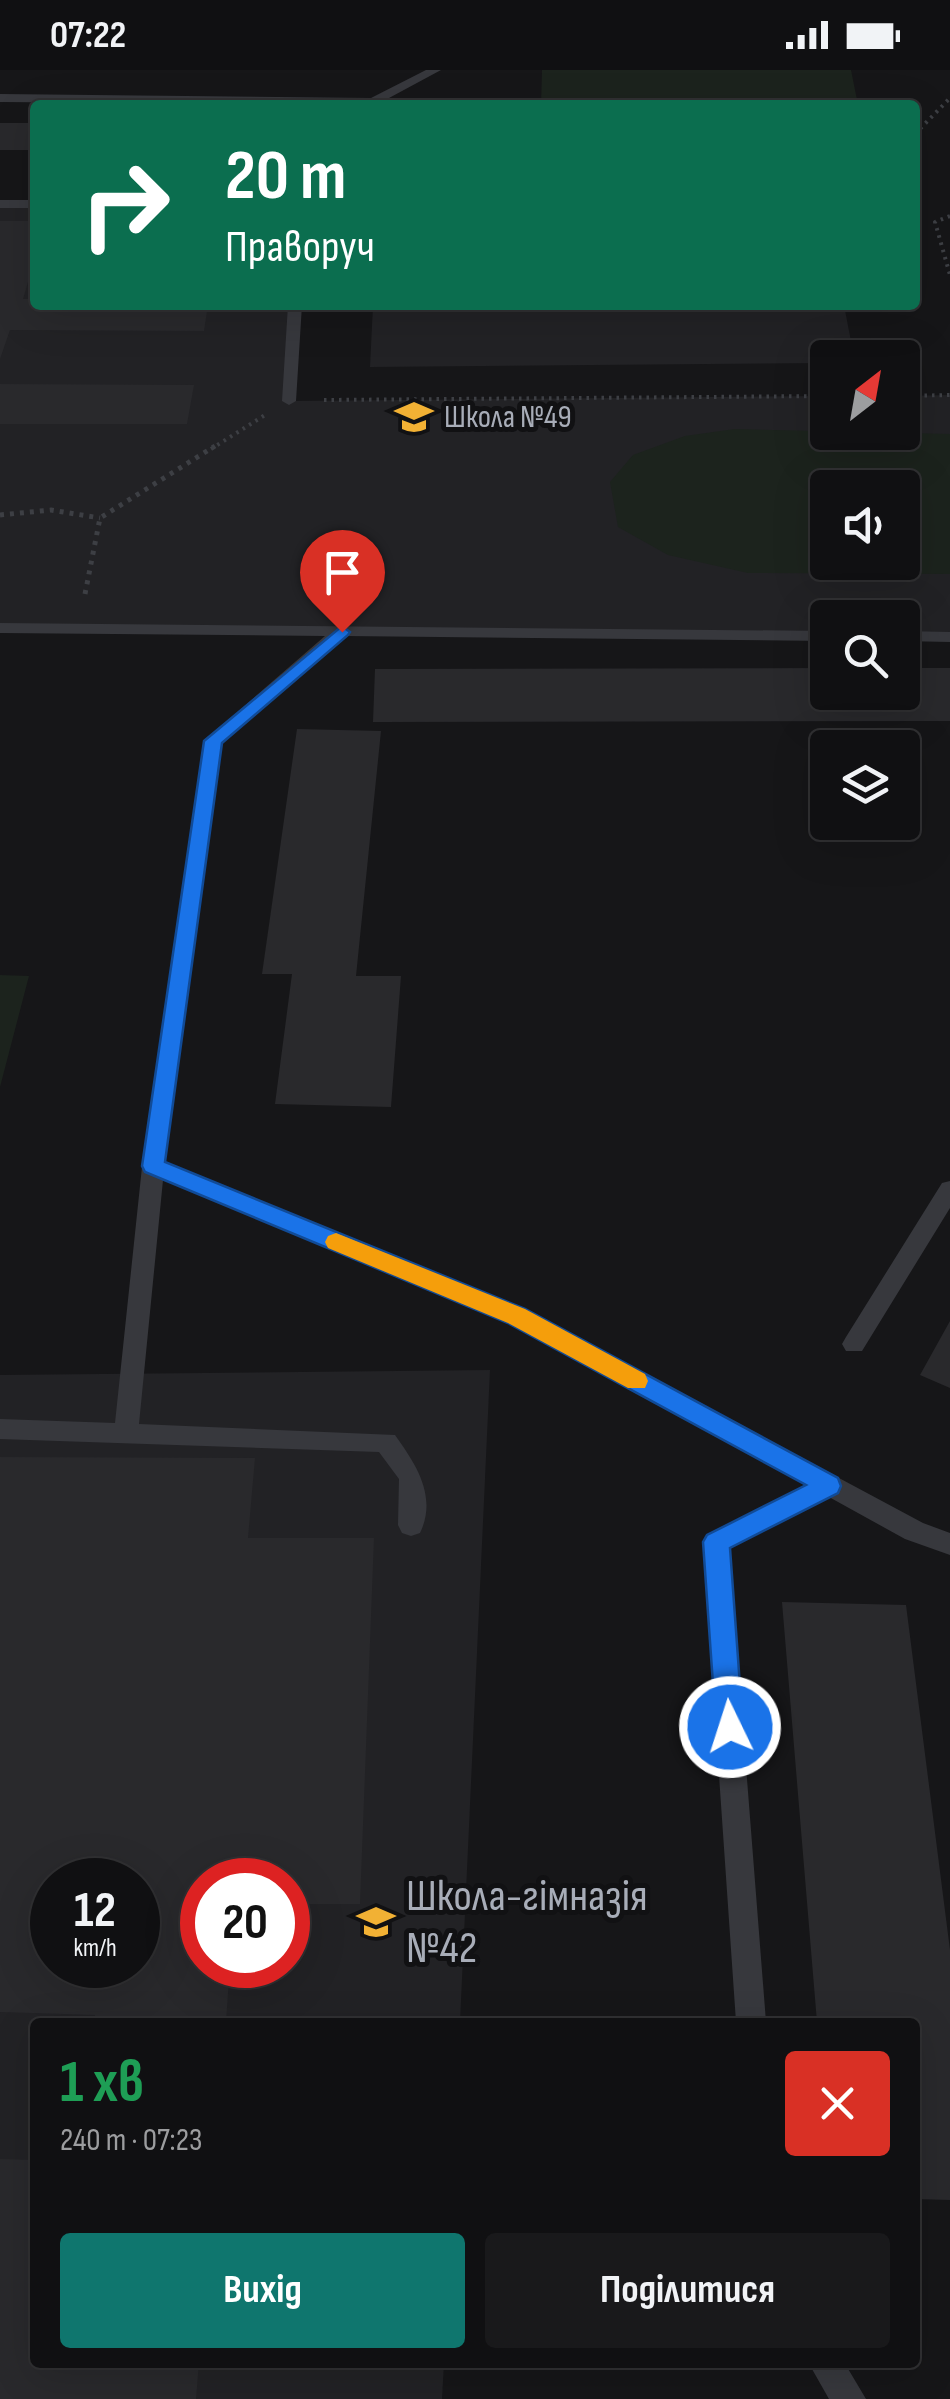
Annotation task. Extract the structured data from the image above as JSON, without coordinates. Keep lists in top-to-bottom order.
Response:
{
  "places": {
    "school or university": ["Школа №49", "Школа-гімназія №42"]
  },
  "north": "top right",
  "page": {
    "status": "07:22",
    "turn": ["20 m", "Праворуч"],
    "speed": "12 km/h",
    "limit": "20",
    "heading": ["1 хв", "240 m · 07:23"],
    "buttons": ["Вихід", "Поділитися"]
  }
}
